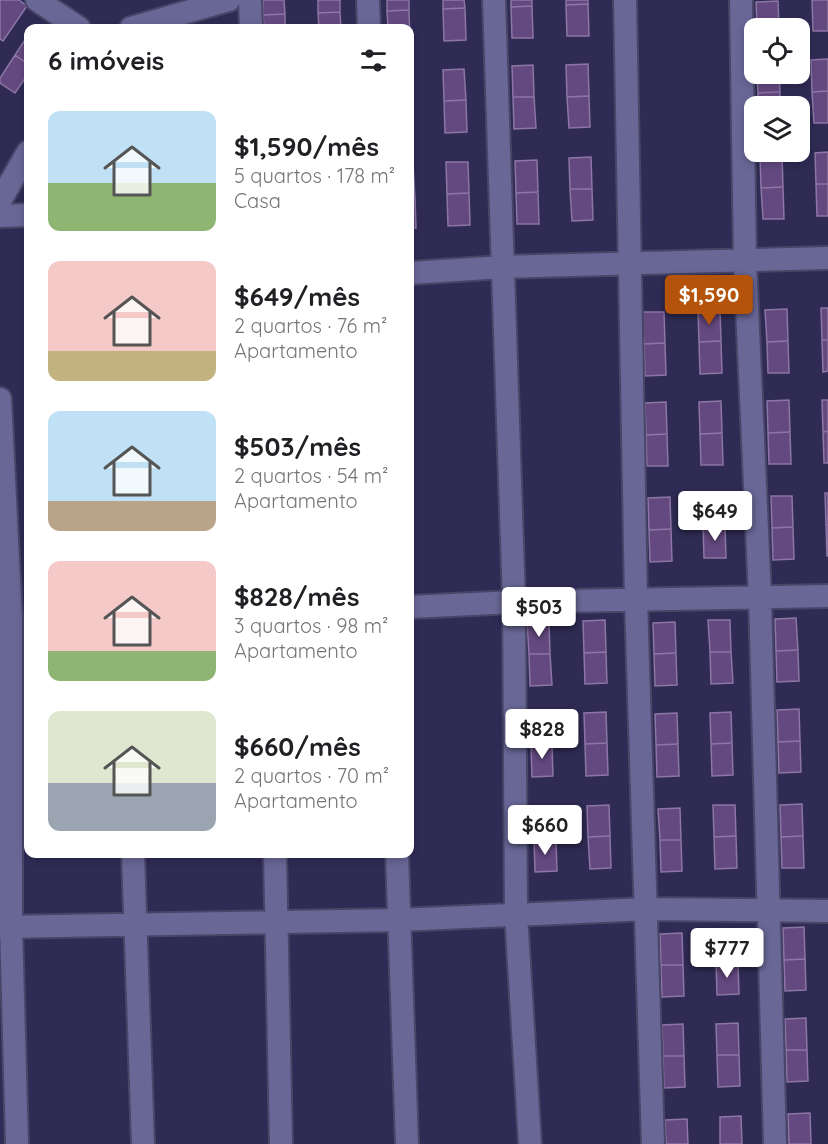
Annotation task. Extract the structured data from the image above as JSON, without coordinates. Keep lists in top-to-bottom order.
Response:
{
  "page": {
    "heading": "6 imóveis",
    "list": [
      {
        "name": "$1,590/mês",
        "note": "5 quartos · 178 m² · Casa"
      },
      {
        "name": "$649/mês",
        "note": "2 quartos · 76 m² · Apartamento"
      },
      {
        "name": "$503/mês",
        "note": "2 quartos · 54 m² · Apartamento"
      },
      {
        "name": "$828/mês",
        "note": "3 quartos · 98 m² · Apartamento"
      },
      {
        "name": "$660/mês",
        "note": "2 quartos · 70 m² · Apartamento"
      }
    ],
    "price": [
      "$1,590",
      "$649",
      "$503",
      "$828",
      "$660",
      "$777"
    ]
  }
}
